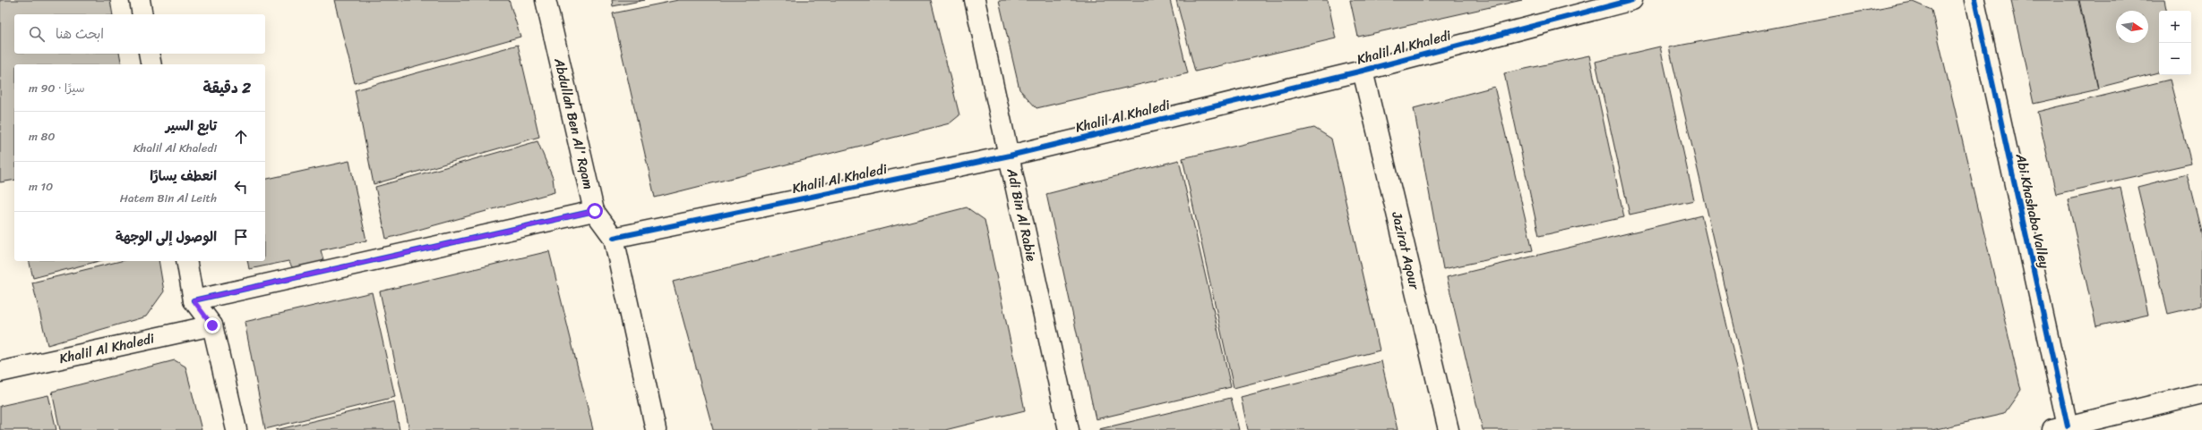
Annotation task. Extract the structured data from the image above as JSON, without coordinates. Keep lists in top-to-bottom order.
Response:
{
  "streets": {
    "street": [
      "Khalil Al Khaledi",
      "Abdullah Ben Al' Rqam",
      "Abi Khashaba Valley",
      "Adi Bin Al Rabie",
      "Jazirat Aqour"
    ]
  },
  "crossings": [
    ["Khalil Al Khaledi", "Abdullah Ben Al' Rqam"],
    ["Khalil Al Khaledi", "Adi Bin Al Rabie"],
    ["Khalil Al Khaledi", "Jazirat Aqour"]
  ],
  "north": "right",
  "page": {
    "map_buttons": ["+", "−"],
    "search": "ابحث هنا",
    "heading": ["2 دقيقة", "سيرًا · 90 m"],
    "list": [
      ["تابع السير", "Khalil Al Khaledi", "80 m"],
      ["انعطف يسارًا", "Hatem Bin Al Leith", "10 m"],
      "الوصول إلى الوجهة"
    ]
  }
}
